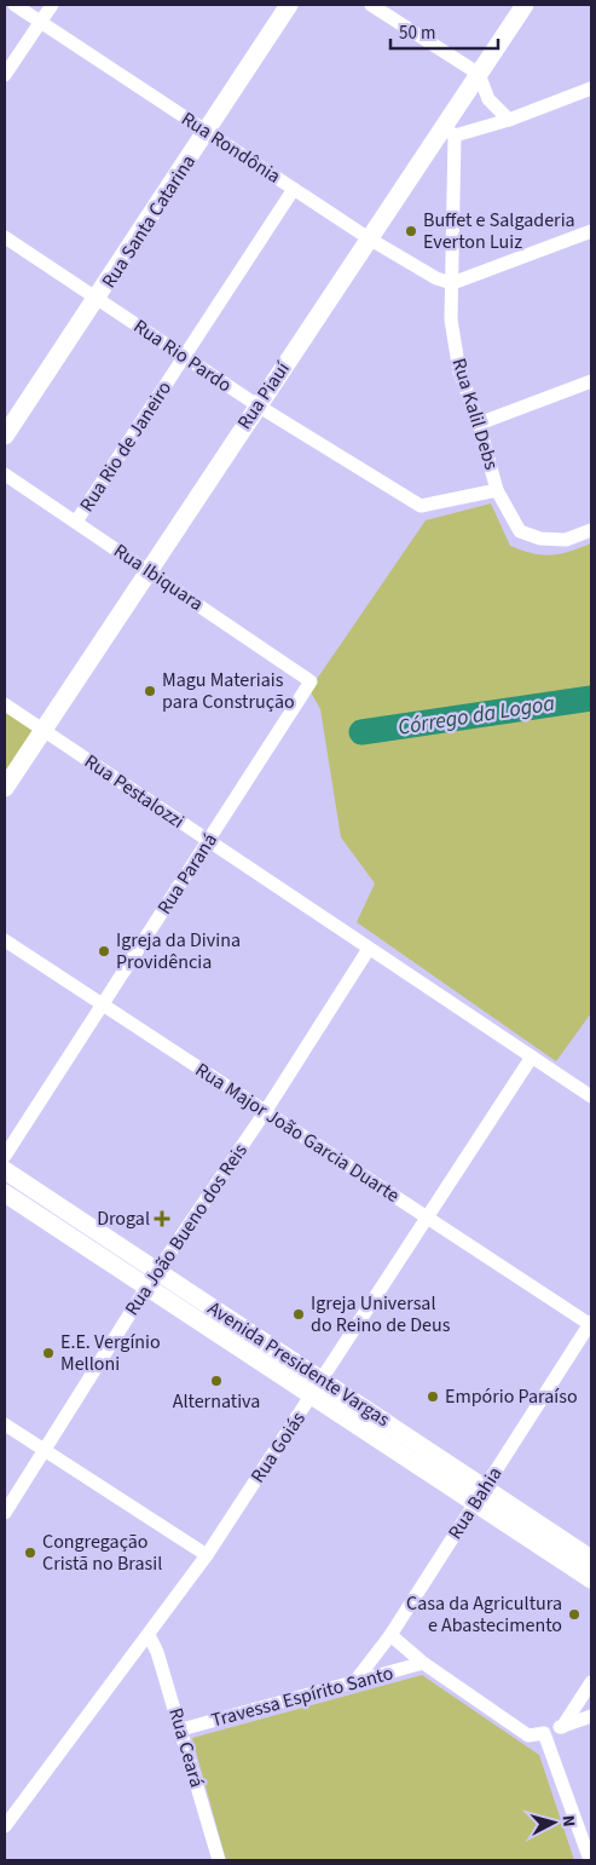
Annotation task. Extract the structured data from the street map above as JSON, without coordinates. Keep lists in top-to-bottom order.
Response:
{
  "streets": {
    "main road": ["Rua Santa Catarina", "Rua Piauí", "Avenida Presidente Vargas"],
    "street": [
      "Rua Rondônia",
      "Rua Rio Pardo",
      "Rua Kalil Debs",
      "Rua Rio de Janeiro",
      "Rua Ibiquara",
      "Rua Pestalozzi",
      "Rua Paraná",
      "Rua Major João Garcia Duarte",
      "Rua João Bueno dos Reis",
      "Rua Goiás",
      "Rua Bahia",
      "Travessa Espírito Santo",
      "Rua Ceará"
    ]
  },
  "crossings": [
    ["Rua Rondônia", "Rua Santa Catarina"],
    ["Rua Rondônia", "Rua Piauí"],
    ["Rua Rondônia", "Rua Kalil Debs"],
    ["Rua Rondônia", "Rua Rio de Janeiro"],
    ["Rua Santa Catarina", "Rua Rio Pardo"],
    ["Rua Rio Pardo", "Rua Piauí"],
    ["Rua Rio Pardo", "Rua Kalil Debs"],
    ["Rua Rio Pardo", "Rua Rio de Janeiro"],
    ["Rua Piauí", "Rua Kalil Debs"],
    ["Rua Piauí", "Rua Ibiquara"],
    ["Rua Piauí", "Rua Pestalozzi"],
    ["Rua Rio de Janeiro", "Rua Ibiquara"],
    ["Rua Ibiquara", "Rua Paraná"],
    ["Rua Pestalozzi", "Rua Paraná"],
    ["Rua Pestalozzi", "Rua João Bueno dos Reis"],
    ["Rua Pestalozzi", "Rua Goiás"],
    ["Rua Paraná", "Rua Major João Garcia Duarte"],
    ["Rua Major João Garcia Duarte", "Rua João Bueno dos Reis"],
    ["Rua Major João Garcia Duarte", "Rua Goiás"],
    ["Rua Major João Garcia Duarte", "Rua Bahia"],
    ["Rua João Bueno dos Reis", "Avenida Presidente Vargas"],
    ["Avenida Presidente Vargas", "Rua Goiás"],
    ["Avenida Presidente Vargas", "Rua Bahia"],
    ["Rua Goiás", "Rua Ceará"],
    ["Rua Bahia", "Travessa Espírito Santo"],
    ["Travessa Espírito Santo", "Rua Ceará"]
  ],
  "water": ["Córrego da Logoa"],
  "places": {
    "other": [
      "Buffet e Salgaderia Everton Luiz",
      "Magu Materiais para Construção",
      "Igreja da Divina Providência",
      "Igreja Universal do Reino de Deus",
      "E.E. Vergínio Melloni",
      "Alternativa",
      "Empório Paraíso",
      "Congregação Cristã no Brasil",
      "Casa da Agricultura e Abastecimento"
    ],
    "health": ["Drogal"]
  },
  "scale_bar": "50 m",
  "north": "right"
}
